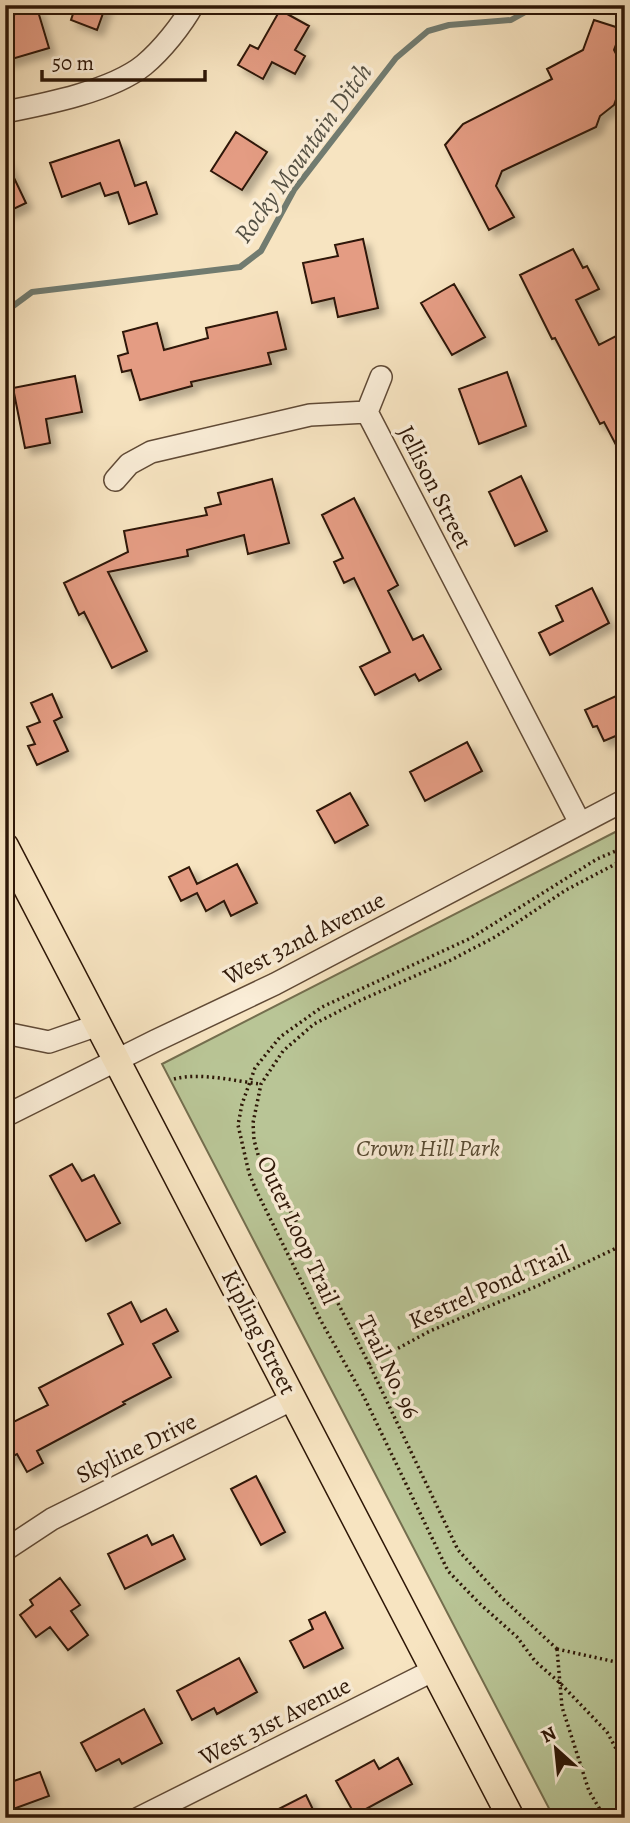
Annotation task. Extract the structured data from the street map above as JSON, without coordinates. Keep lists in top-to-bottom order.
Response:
{
  "streets": {
    "main road": ["Kipling Street"],
    "street": [
      "Jellison Street",
      "West 32nd Avenue",
      "Skyline Drive",
      "West 31st Avenue"
    ],
    "path": ["Outer Loop Trail", "Kestrel Pond Trail", "Trail No. 96"]
  },
  "crossings": [
    ["Jellison Street", "West 32nd Avenue"],
    ["West 32nd Avenue", "Kipling Street"],
    ["Kestrel Pond Trail", "Trail No. 96"],
    ["Kipling Street", "Skyline Drive"],
    ["Kipling Street", "West 31st Avenue"]
  ],
  "water": ["Rocky Mountain Ditch"],
  "parks": ["Crown Hill Park"],
  "scale_bar": "50 m",
  "north": "top left"
}
